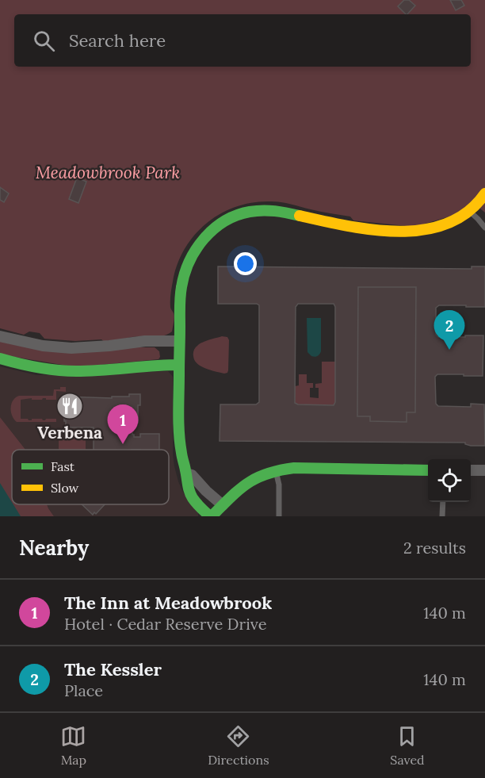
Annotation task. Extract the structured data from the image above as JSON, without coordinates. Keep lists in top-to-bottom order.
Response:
{
  "parks": ["Meadowbrook Park"],
  "places": {
    "restaurant": ["Verbena"]
  },
  "legend": ["Fast", "Slow"],
  "page": {
    "search": "Search here",
    "pins": ["2", "1"],
    "heading": ["Nearby", "2 results"],
    "list": [
      {
        "mark": "1",
        "name": "The Inn at Meadowbrook",
        "note": "Hotel · Cedar Reserve Drive",
        "value": "140 m"
      },
      {
        "mark": "2",
        "name": "The Kessler",
        "note": "Place",
        "value": "140 m"
      }
    ],
    "nav": ["Map", "Directions", "Saved"]
  }
}
